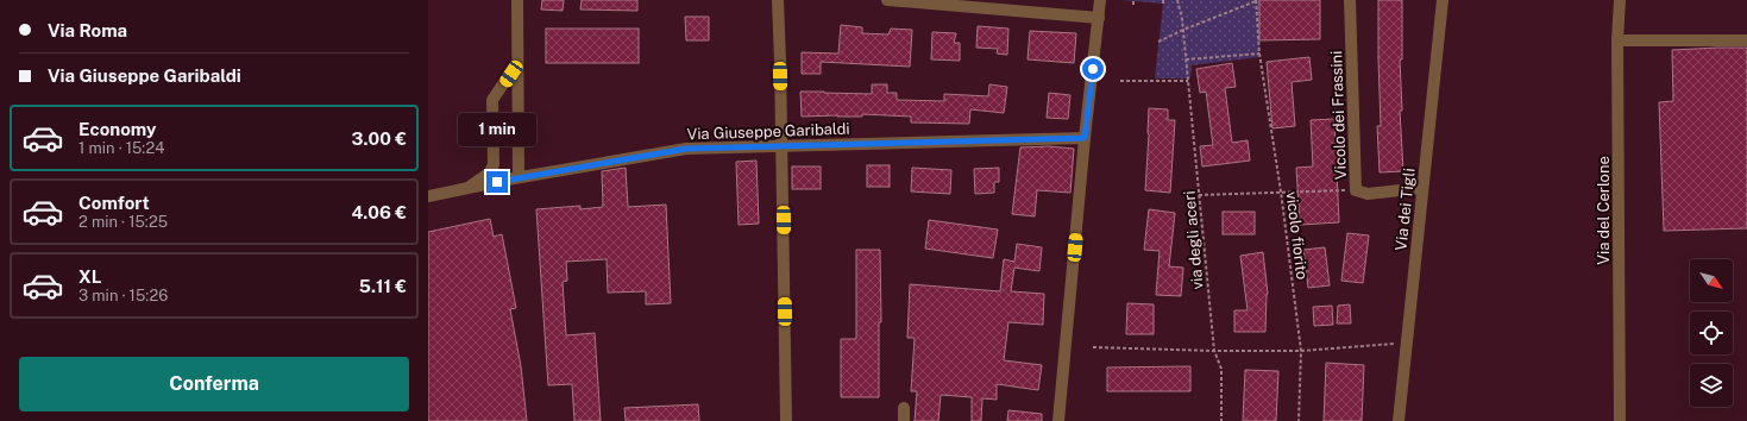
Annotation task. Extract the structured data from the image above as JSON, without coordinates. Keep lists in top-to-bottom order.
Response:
{
  "streets": {
    "street": [
      "Vicolo dei Frassini",
      "Via Giuseppe Garibaldi",
      "Via dei Tigli",
      "Via del Cerlone"
    ],
    "path": ["vicolo fiorito", "via degli aceri"]
  },
  "crossings": [
    ["Vicolo dei Frassini", "Via dei Tigli"]
  ],
  "north": "bottom right",
  "page": {
    "banner": ["Via Roma", "Via Giuseppe Garibaldi"],
    "list": [
      {
        "name": "Economy",
        "note": "1 min · 15:24",
        "value": "3.00 €"
      },
      {
        "name": "Comfort",
        "note": "2 min · 15:25",
        "value": "4.06 €"
      },
      {
        "name": "XL",
        "note": "3 min · 15:26",
        "value": "5.11 €"
      }
    ],
    "bubble": "1 min",
    "buttons": "Conferma"
  }
}
